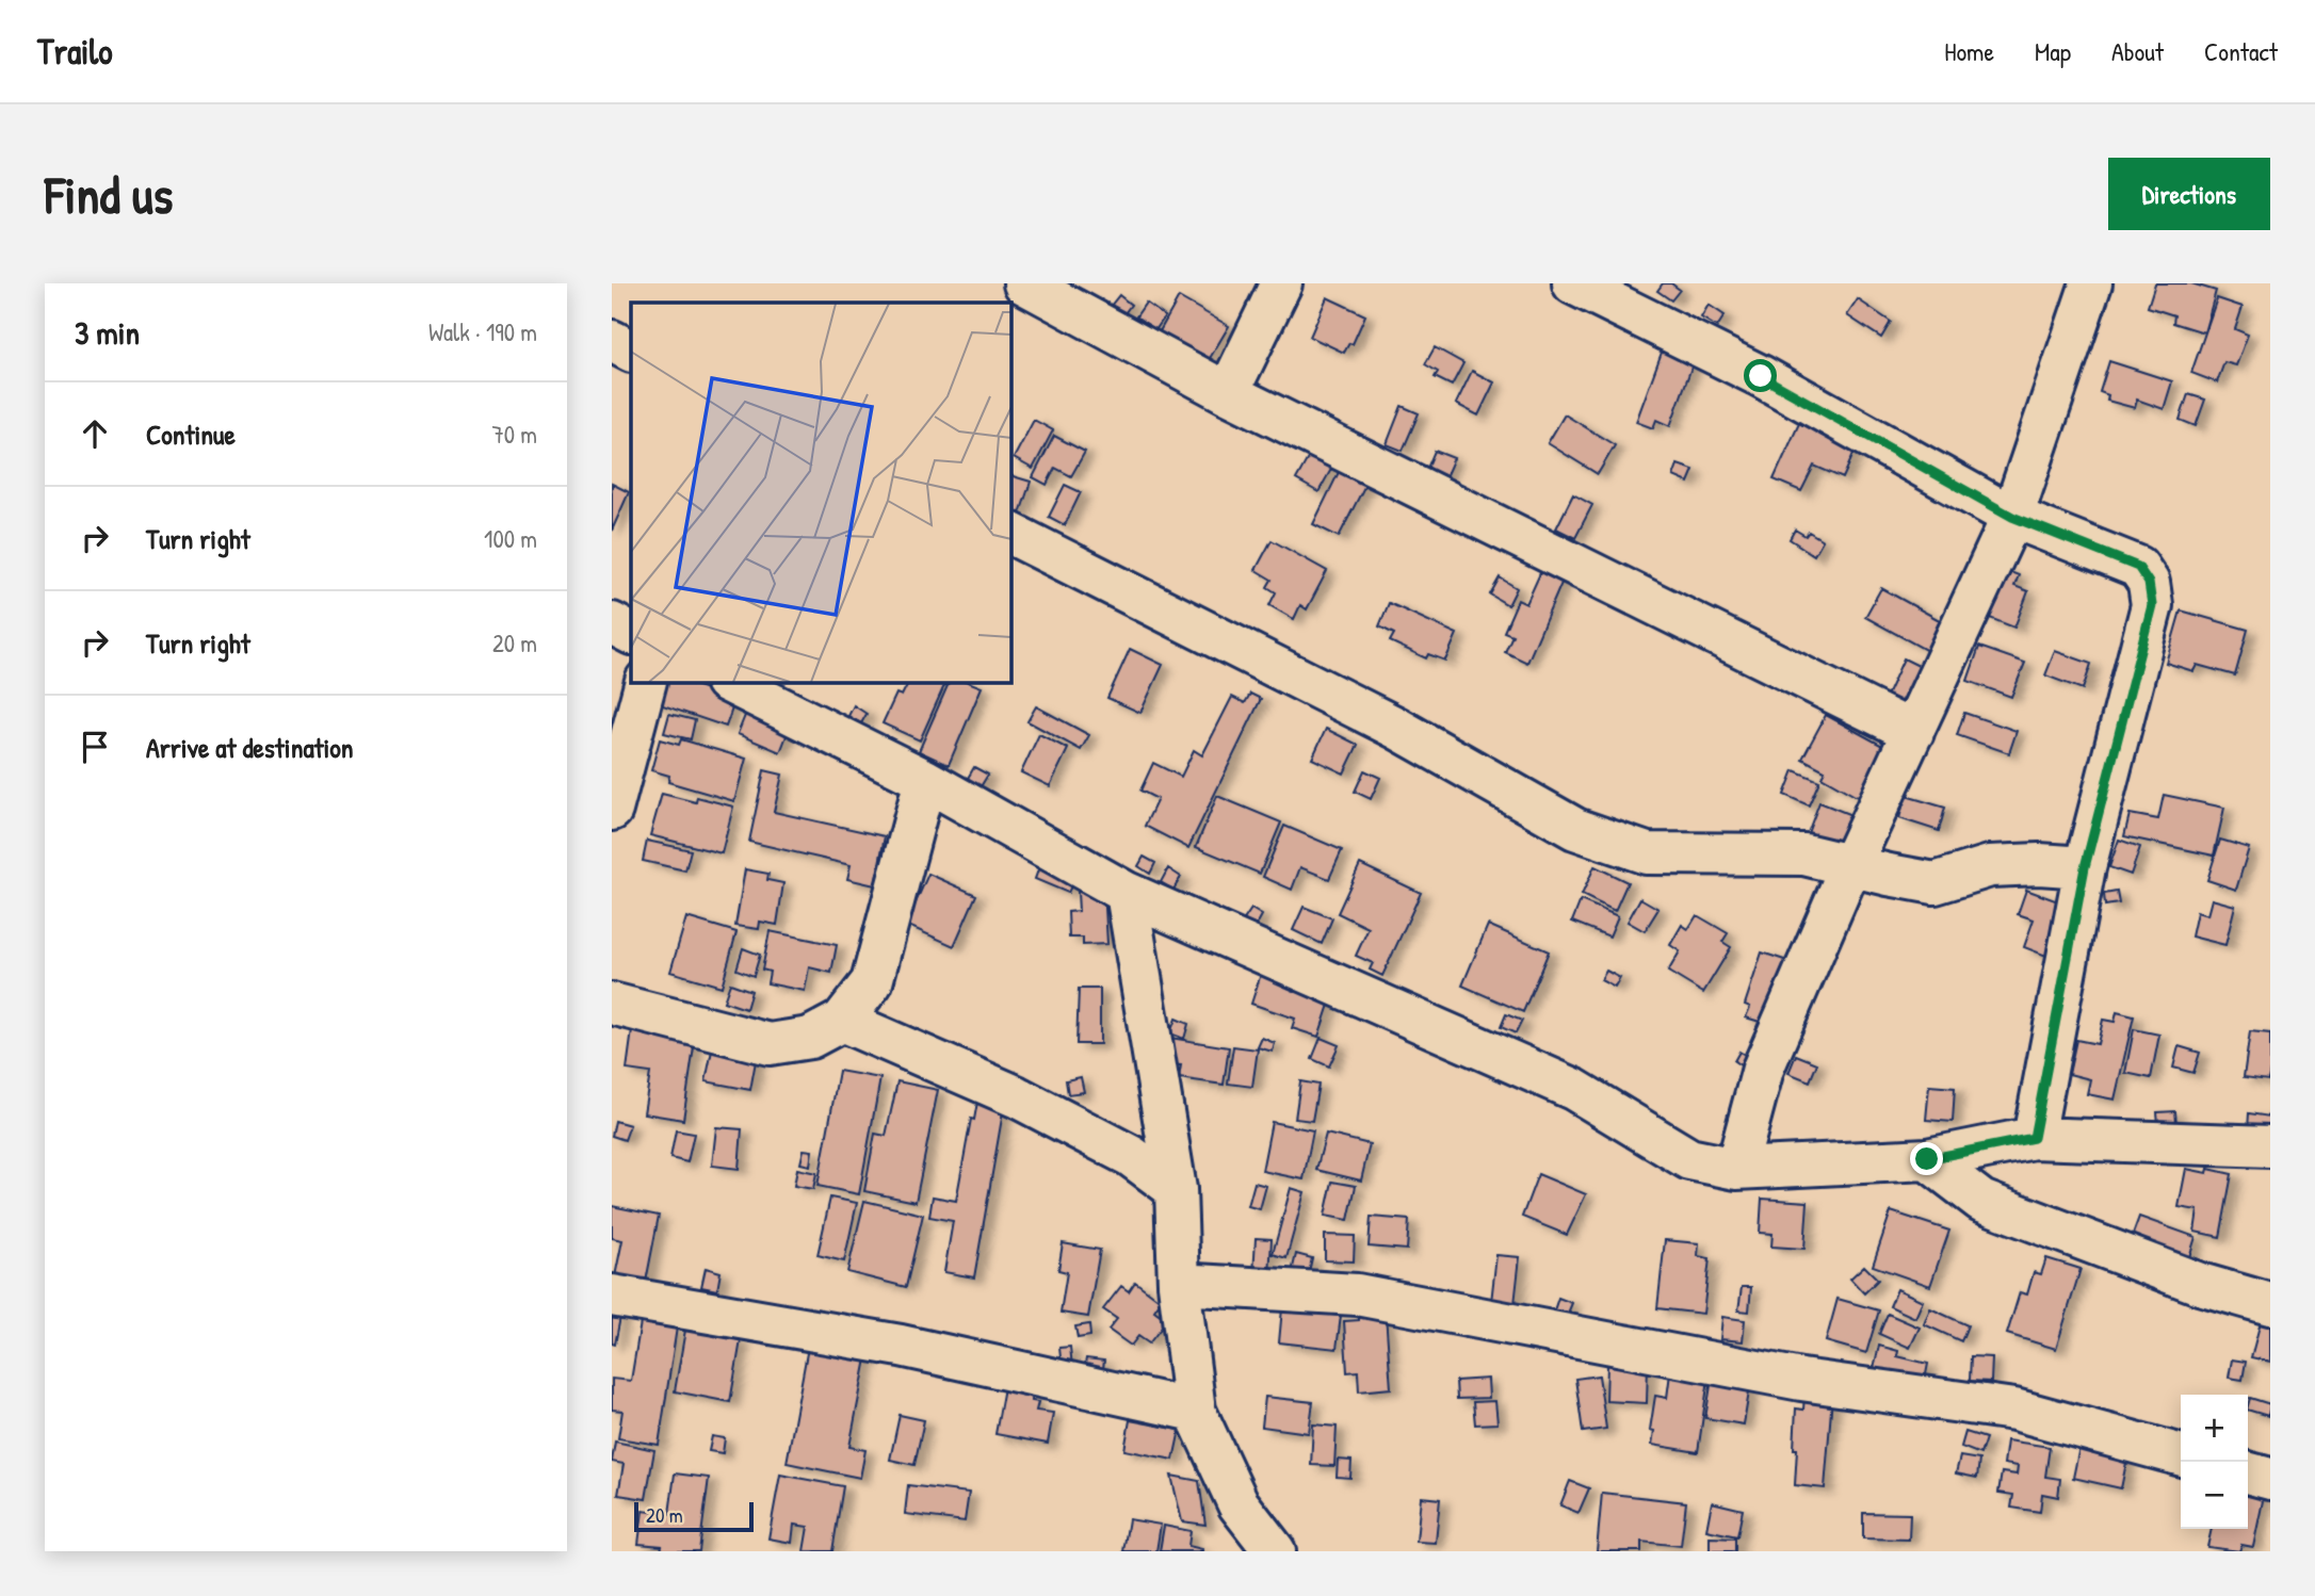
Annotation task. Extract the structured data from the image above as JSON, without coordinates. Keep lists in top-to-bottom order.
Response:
{
  "scale_bar": "20 m",
  "page": {
    "header": "Trailo",
    "nav": [
      "Home",
      "Map",
      "About",
      "Contact"
    ],
    "buttons": "Directions",
    "title": "Find us",
    "heading": ["3 min", "Walk · 190 m"],
    "list": [
      ["Continue", "70 m"],
      ["Turn right", "100 m"],
      ["Turn right", "20 m"],
      "Arrive at destination"
    ],
    "map_buttons": ["+", "−"],
    "scale": "20 m"
  }
}
